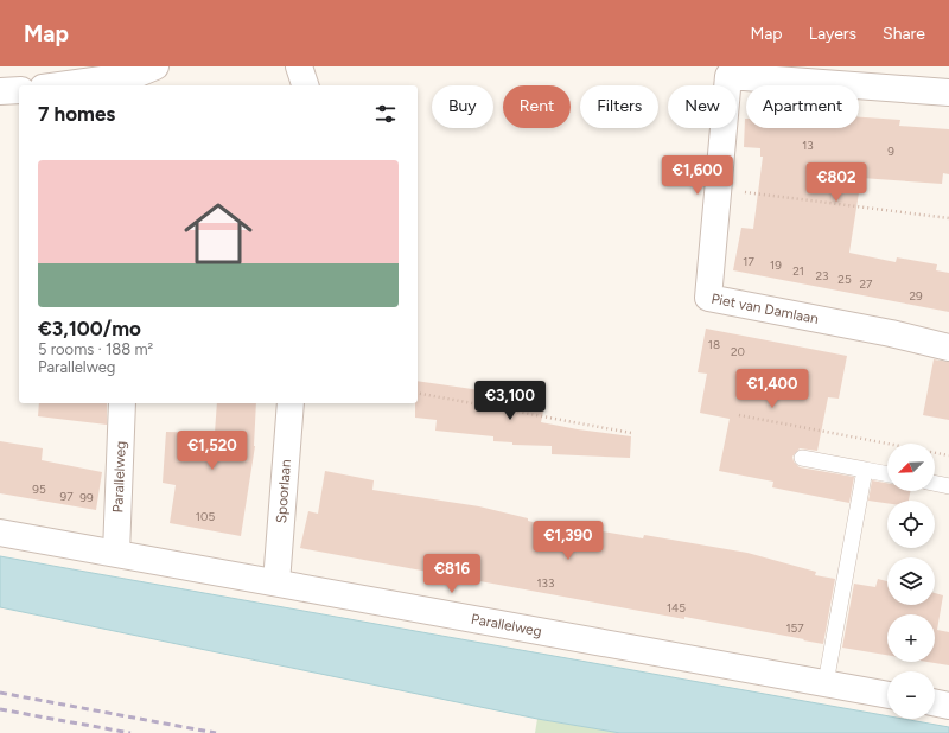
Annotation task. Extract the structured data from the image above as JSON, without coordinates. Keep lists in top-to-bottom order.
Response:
{
  "streets": {
    "street": ["Piet van Damlaan", "Parallelweg", "Spoorlaan"]
  },
  "crossings": [
    ["Parallelweg", "Spoorlaan"]
  ],
  "house_numbers": [
    "13",
    "9",
    "17",
    "19",
    "21",
    "23",
    "25",
    "27",
    "29",
    "18",
    "20",
    "95",
    "97",
    "99",
    "105",
    "133",
    "145",
    "157"
  ],
  "north": "bottom left",
  "page": {
    "header": "Map",
    "nav": ["Map", "Layers", "Share"],
    "chip": [
      "Buy",
      "Rent",
      "Filters",
      "New",
      "Apartment"
    ],
    "heading": "7 homes",
    "list": [
      {
        "name": "€3,100/mo",
        "note": "5 rooms · 188 m² · Parallelweg"
      }
    ],
    "price": [
      "€1,600",
      "€802",
      "€1,400",
      "€3,100",
      "€1,520",
      "€1,390",
      "€816"
    ],
    "map_buttons": ["+", "−"]
  }
}
